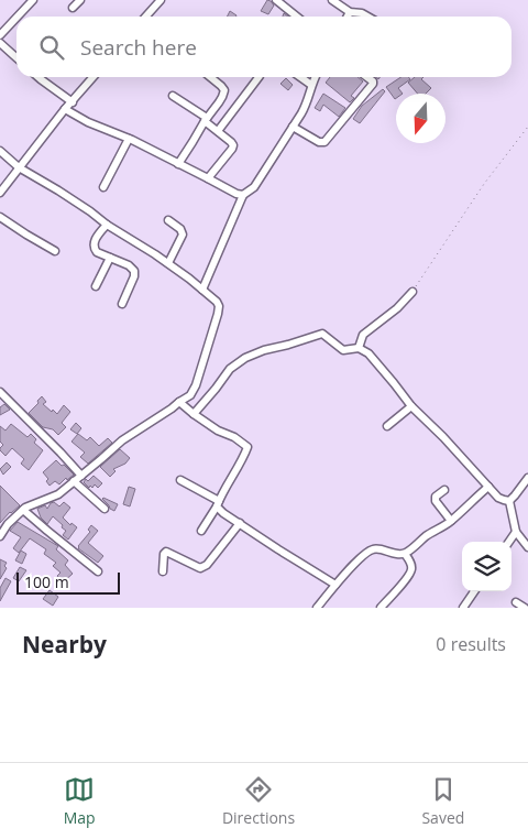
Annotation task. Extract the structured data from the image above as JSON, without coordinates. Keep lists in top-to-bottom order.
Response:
{
  "scale_bar": "100 m",
  "north": "bottom",
  "page": {
    "search": "Search here",
    "scale": "100 m",
    "heading": ["Nearby", "0 results"],
    "nav": ["Map", "Directions", "Saved"]
  }
}
